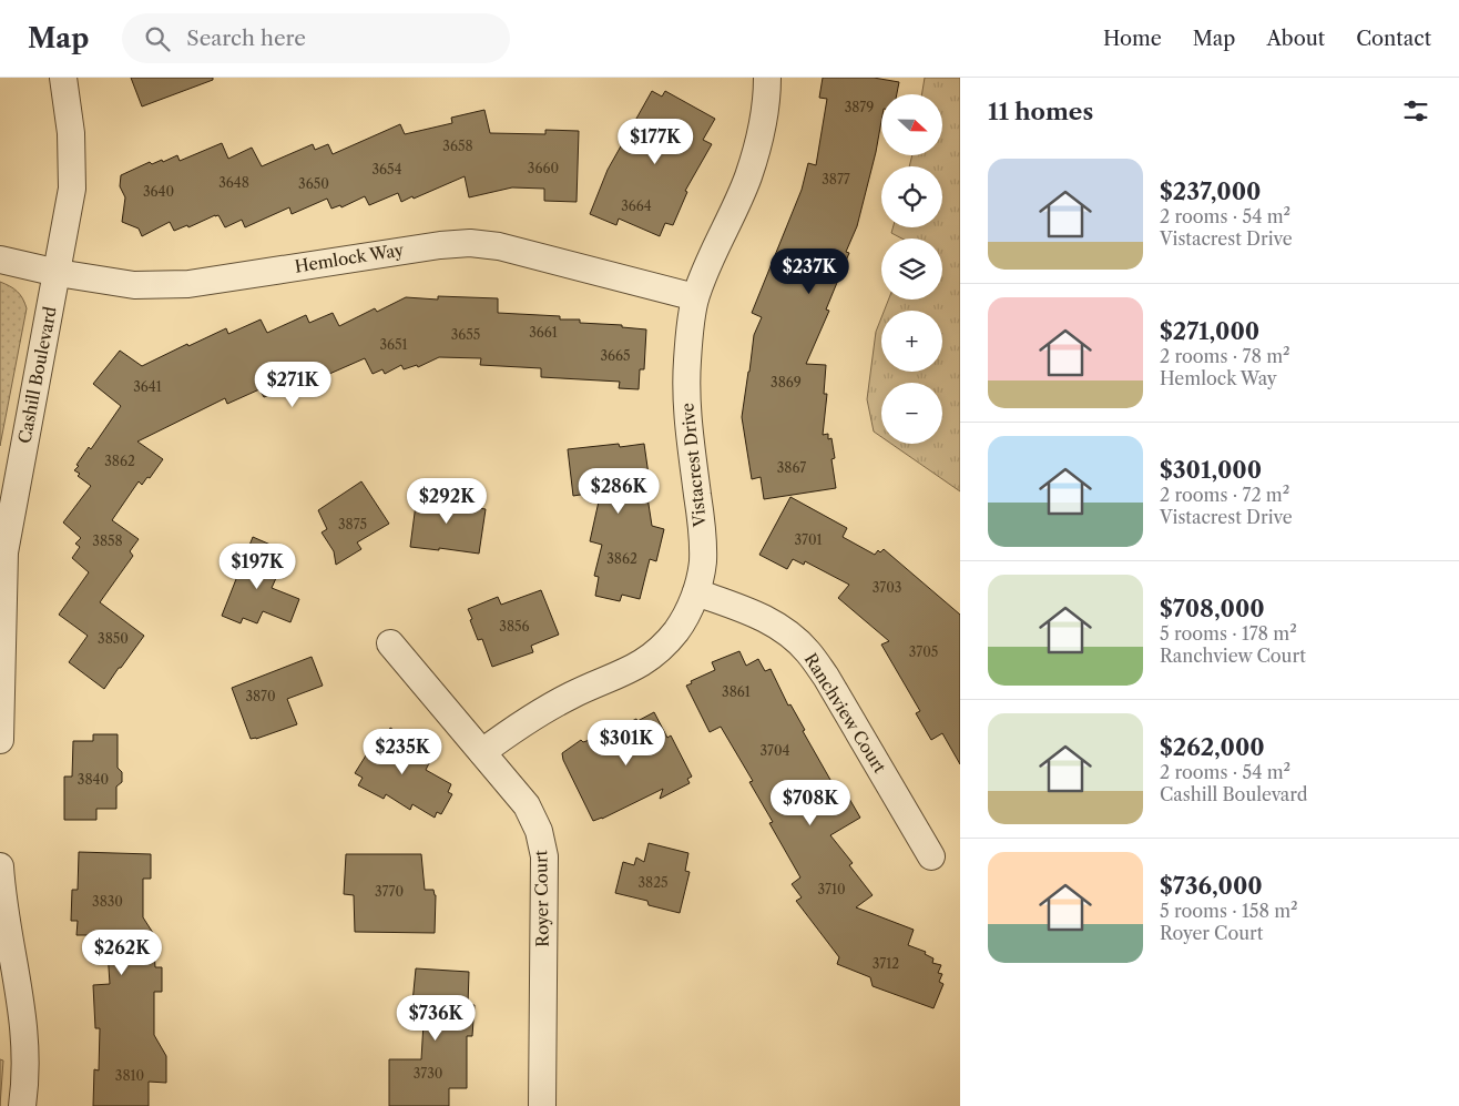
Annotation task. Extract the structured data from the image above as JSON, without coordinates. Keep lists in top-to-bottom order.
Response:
{
  "streets": {
    "street": [
      "Hemlock Way",
      "Cashill Boulevard",
      "Vistacrest Drive",
      "Ranchview Court",
      "Royer Court"
    ]
  },
  "crossings": [
    ["Hemlock Way", "Cashill Boulevard"],
    ["Hemlock Way", "Vistacrest Drive"],
    ["Vistacrest Drive", "Ranchview Court"],
    ["Vistacrest Drive", "Royer Court"]
  ],
  "house_numbers": [
    "3879",
    "3658",
    "3660",
    "3654",
    "3877",
    "3648",
    "3650",
    "3640",
    "3664",
    "3661",
    "3655",
    "3651",
    "3665",
    "3869",
    "3641",
    "3862",
    "3867",
    "3875",
    "3701",
    "3858",
    "3862",
    "3703",
    "3856",
    "3850",
    "3705",
    "3861",
    "3870",
    "3704",
    "3840",
    "3825",
    "3710",
    "3770",
    "3830",
    "3712",
    "3730",
    "3810"
  ],
  "north": "right",
  "page": {
    "header": "Map",
    "search": "Search here",
    "nav": [
      "Home",
      "Map",
      "About",
      "Contact"
    ],
    "heading": "11 homes",
    "map_buttons": ["+", "−"],
    "price": [
      "$177K",
      "$237K",
      "$271K",
      "$286K",
      "$292K",
      "$197K",
      "$301K",
      "$235K",
      "$708K",
      "$262K",
      "$736K"
    ],
    "list": [
      {
        "name": "$237,000",
        "note": "2 rooms · 54 m² · Vistacrest Drive"
      },
      {
        "name": "$271,000",
        "note": "2 rooms · 78 m² · Hemlock Way"
      },
      {
        "name": "$301,000",
        "note": "2 rooms · 72 m² · Vistacrest Drive"
      },
      {
        "name": "$708,000",
        "note": "5 rooms · 178 m² · Ranchview Court"
      },
      {
        "name": "$262,000",
        "note": "2 rooms · 54 m² · Cashill Boulevard"
      },
      {
        "name": "$736,000",
        "note": "5 rooms · 158 m² · Royer Court"
      }
    ]
  }
}
